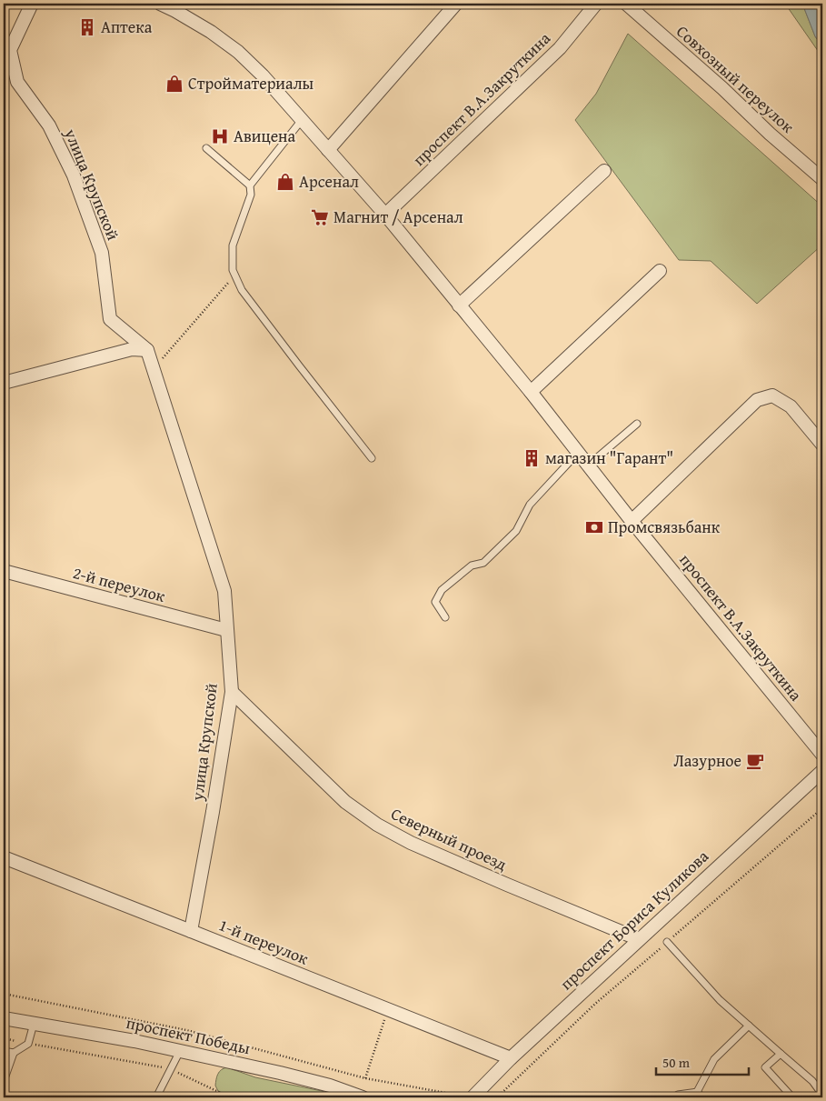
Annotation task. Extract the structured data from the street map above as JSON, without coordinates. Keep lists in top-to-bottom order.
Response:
{
  "streets": {
    "street": [
      "Совхозный переулок",
      "проспект В.А.Закруткина",
      "улица Крупской",
      "2-й переулок",
      "Северный проезд",
      "проспект Бориса Куликова",
      "1-й переулок",
      "проспект Победы"
    ]
  },
  "crossings": [
    ["улица Крупской", "2-й переулок"],
    ["улица Крупской", "Северный проезд"],
    ["улица Крупской", "1-й переулок"],
    ["Северный проезд", "проспект Бориса Куликова"],
    ["проспект Бориса Куликова", "1-й переулок"]
  ],
  "places": {
    "building": ["Аптека", "магазин \"Гарант\""],
    "shop": ["Стройматериалы", "Арсенал"],
    "hospital": ["Авицена"],
    "supermarket": ["Магнит / Арсенал"],
    "bank": ["Промсвязьбанк"],
    "cafe": ["Лазурное"]
  },
  "scale_bar": "50 m"
}
